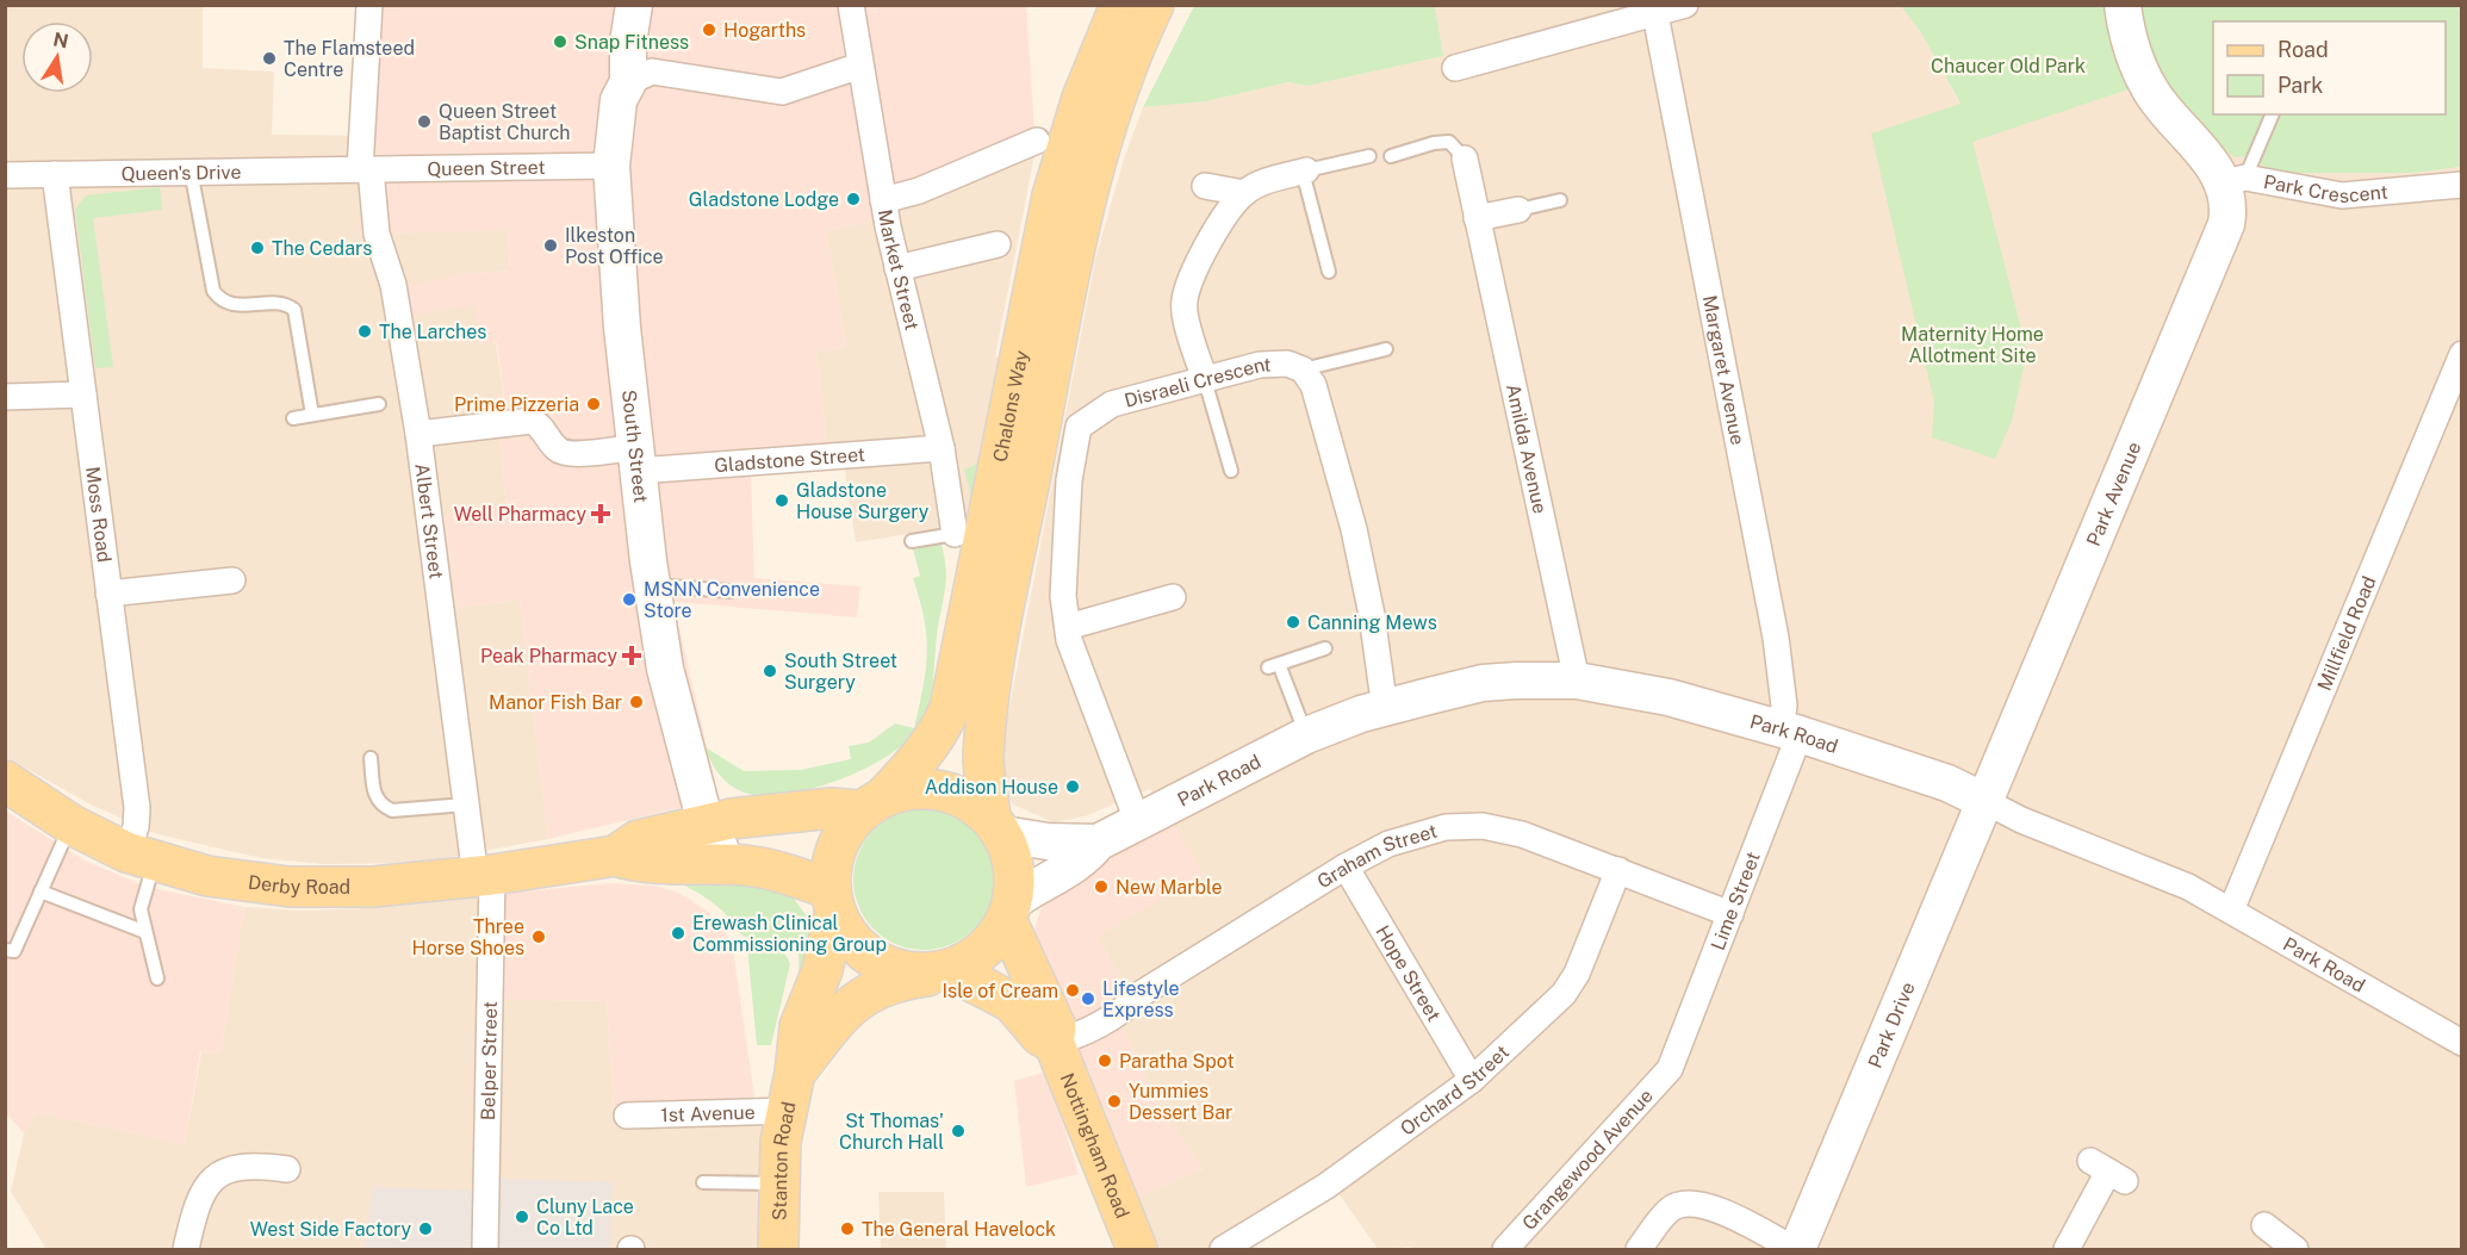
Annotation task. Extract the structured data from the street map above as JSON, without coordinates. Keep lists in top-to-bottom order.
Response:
{
  "streets": {
    "main road": [
      "Chalons Way",
      "Derby Road",
      "Nottingham Road",
      "Stanton Road"
    ],
    "street": [
      "Queen Street",
      "Queen's Drive",
      "Park Crescent",
      "Market Street",
      "Margaret Avenue",
      "Disraeli Crescent",
      "South Street",
      "Amilda Avenue",
      "Gladstone Street",
      "Park Avenue",
      "Moss Road",
      "Albert Street",
      "Millfield Road",
      "Park Road",
      "Graham Street",
      "Lime Street",
      "Hope Street",
      "Park Drive",
      "Belper Street",
      "Orchard Street",
      "1st Avenue",
      "Grangewood Avenue"
    ]
  },
  "crossings": [
    ["Queen Street", "Queen's Drive"],
    ["Queen Street", "South Street"],
    ["Queen Street", "Albert Street"],
    ["Queen's Drive", "Moss Road"],
    ["Queen's Drive", "Albert Street"],
    ["Park Crescent", "Park Avenue"],
    ["Market Street", "Gladstone Street"],
    ["Margaret Avenue", "Park Road"],
    ["Margaret Avenue", "Lime Street"],
    ["Disraeli Crescent", "Park Road"],
    ["Chalons Way", "Derby Road"],
    ["Chalons Way", "Nottingham Road"],
    ["Chalons Way", "Stanton Road"],
    ["South Street", "Gladstone Street"],
    ["South Street", "Derby Road"],
    ["Amilda Avenue", "Park Road"],
    ["Gladstone Street", "Albert Street"],
    ["Park Avenue", "Park Road"],
    ["Park Avenue", "Park Drive"],
    ["Moss Road", "Derby Road"],
    ["Albert Street", "Derby Road"],
    ["Albert Street", "Belper Street"],
    ["Millfield Road", "Park Road"],
    ["Park Road", "Lime Street"],
    ["Park Road", "Park Drive"],
    ["Graham Street", "Lime Street"],
    ["Graham Street", "Hope Street"],
    ["Graham Street", "Orchard Street"],
    ["Graham Street", "Nottingham Road"],
    ["Derby Road", "Belper Street"],
    ["Derby Road", "Nottingham Road"],
    ["Derby Road", "Stanton Road"],
    ["Lime Street", "Grangewood Avenue"],
    ["Hope Street", "Orchard Street"],
    ["1st Avenue", "Stanton Road"],
    ["Nottingham Road", "Stanton Road"]
  ],
  "parks": ["Chaucer Old Park", "Maternity Home Allotment Site"],
  "places": {
    "other": [
      "Hogarths",
      "Snap Fitness",
      "The Flamsteed Centre",
      "Queen Street Baptist Church",
      "Gladstone Lodge",
      "Ilkeston Post Office",
      "The Cedars",
      "The Larches",
      "Prime Pizzeria",
      "Gladstone House Surgery",
      "MSNN Convenience Store",
      "Canning Mews",
      "South Street Surgery",
      "Manor Fish Bar",
      "Addison House",
      "New Marble",
      "Erewash Clinical Commissioning Group",
      "Three Horse Shoes",
      "Isle of Cream",
      "Lifestyle Express",
      "Paratha Spot",
      "Yummies Dessert Bar",
      "St Thomas' Church Hall",
      "Cluny Lace Co Ltd",
      "West Side Factory",
      "The General Havelock"
    ],
    "health": ["Well Pharmacy", "Peak Pharmacy"]
  },
  "legend": ["Road", "Park"],
  "north": "top"
}
